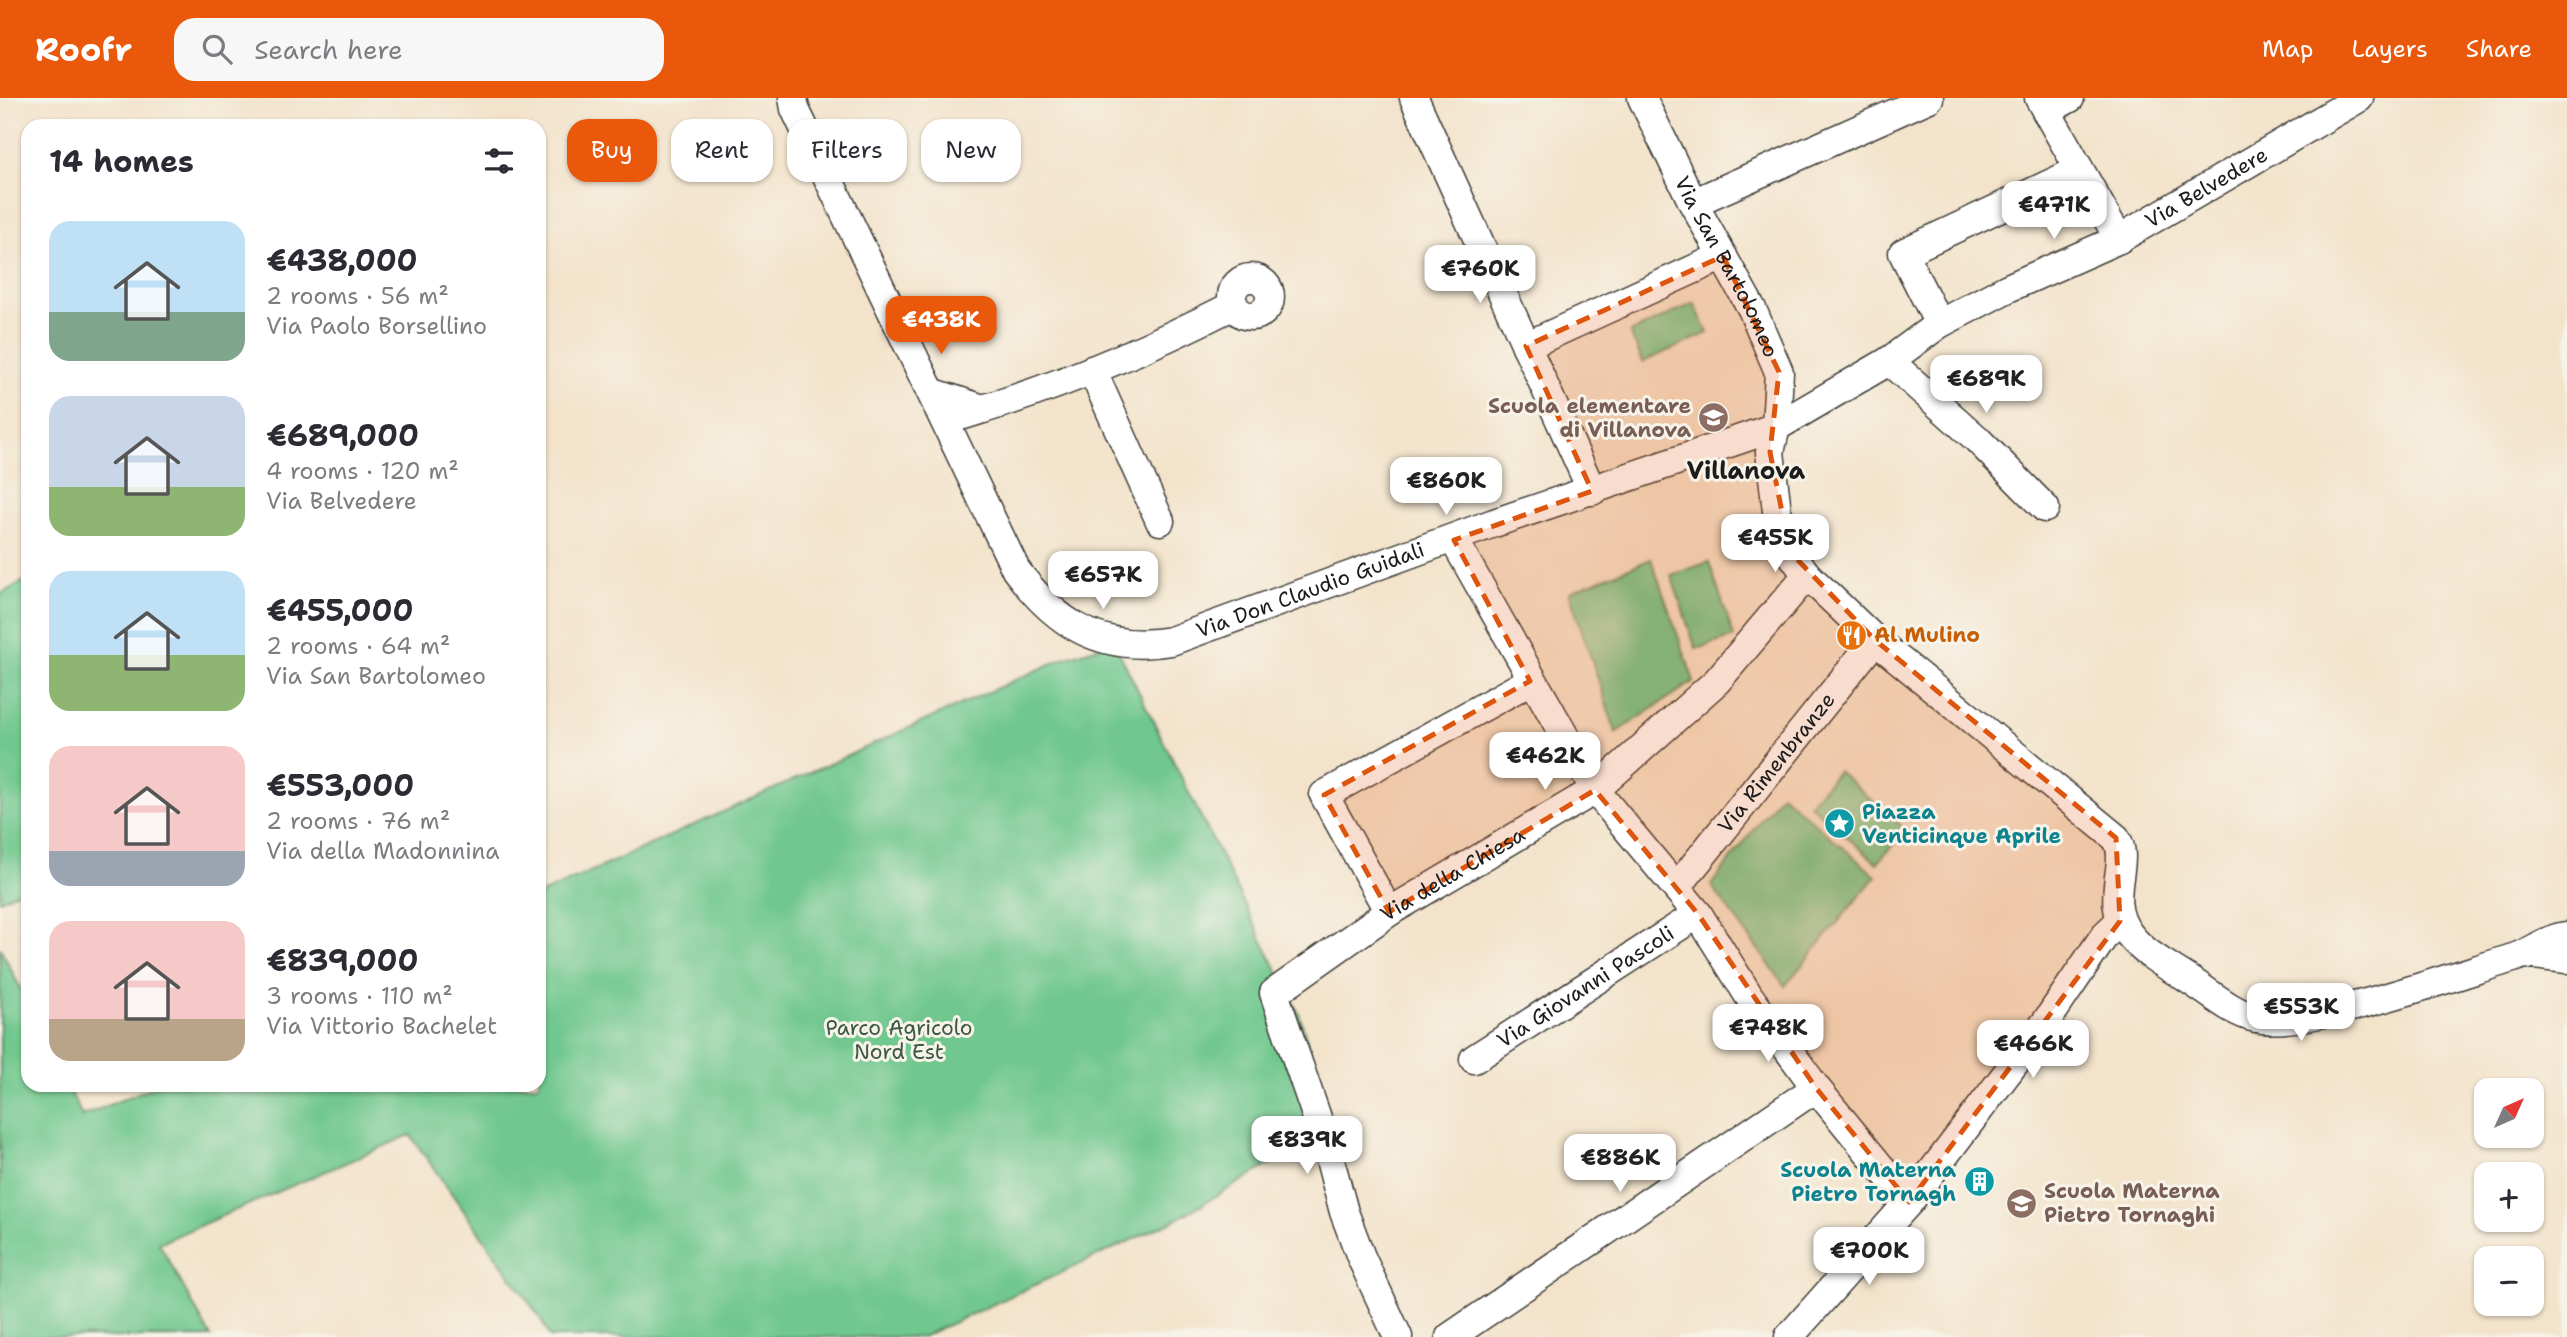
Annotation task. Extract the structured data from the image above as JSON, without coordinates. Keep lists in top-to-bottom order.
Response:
{
  "streets": {
    "street": [
      "Via Belvedere",
      "Via San Bartolomeo",
      "Via Don Claudio Guidali",
      "Via Rimenbranze",
      "Via della Chiesa",
      "Via Giovanni Pascoli"
    ]
  },
  "crossings": [
    ["Via Belvedere", "Via San Bartolomeo"],
    ["Via Belvedere", "Via Don Claudio Guidali"],
    ["Via San Bartolomeo", "Via Don Claudio Guidali"],
    ["Via San Bartolomeo", "Via Rimenbranze"],
    ["Via San Bartolomeo", "Via della Chiesa"]
  ],
  "districts": ["Villanova"],
  "parks": ["Parco Agricolo Nord Est"],
  "places": {
    "school or university": ["Scuola elementare di Villanova", "Scuola Materna Pietro Tornaghi"],
    "restaurant": ["Al Mulino"],
    "place": ["Piazza Venticinque Aprile"],
    "building": ["Scuola Materna Pietro Tornagh"]
  },
  "north": "top right",
  "page": {
    "header": "Roofr",
    "search": "Search here",
    "nav": ["Map", "Layers", "Share"],
    "chip": [
      "Buy",
      "Rent",
      "Filters",
      "New"
    ],
    "heading": "14 homes",
    "price": [
      "€471K",
      "€760K",
      "€438K",
      "€689K",
      "€860K",
      "€455K",
      "€657K",
      "€462K",
      "€553K",
      "€748K",
      "€466K",
      "€839K",
      "€886K",
      "€700K"
    ],
    "list": [
      {
        "name": "€438,000",
        "note": "2 rooms · 56 m² · Via Paolo Borsellino"
      },
      {
        "name": "€689,000",
        "note": "4 rooms · 120 m² · Via Belvedere"
      },
      {
        "name": "€455,000",
        "note": "2 rooms · 64 m² · Via San Bartolomeo"
      },
      {
        "name": "€553,000",
        "note": "2 rooms · 76 m² · Via della Madonnina"
      },
      {
        "name": "€839,000",
        "note": "3 rooms · 110 m² · Via Vittorio Bachelet"
      }
    ],
    "map_buttons": ["+", "−"]
  }
}
